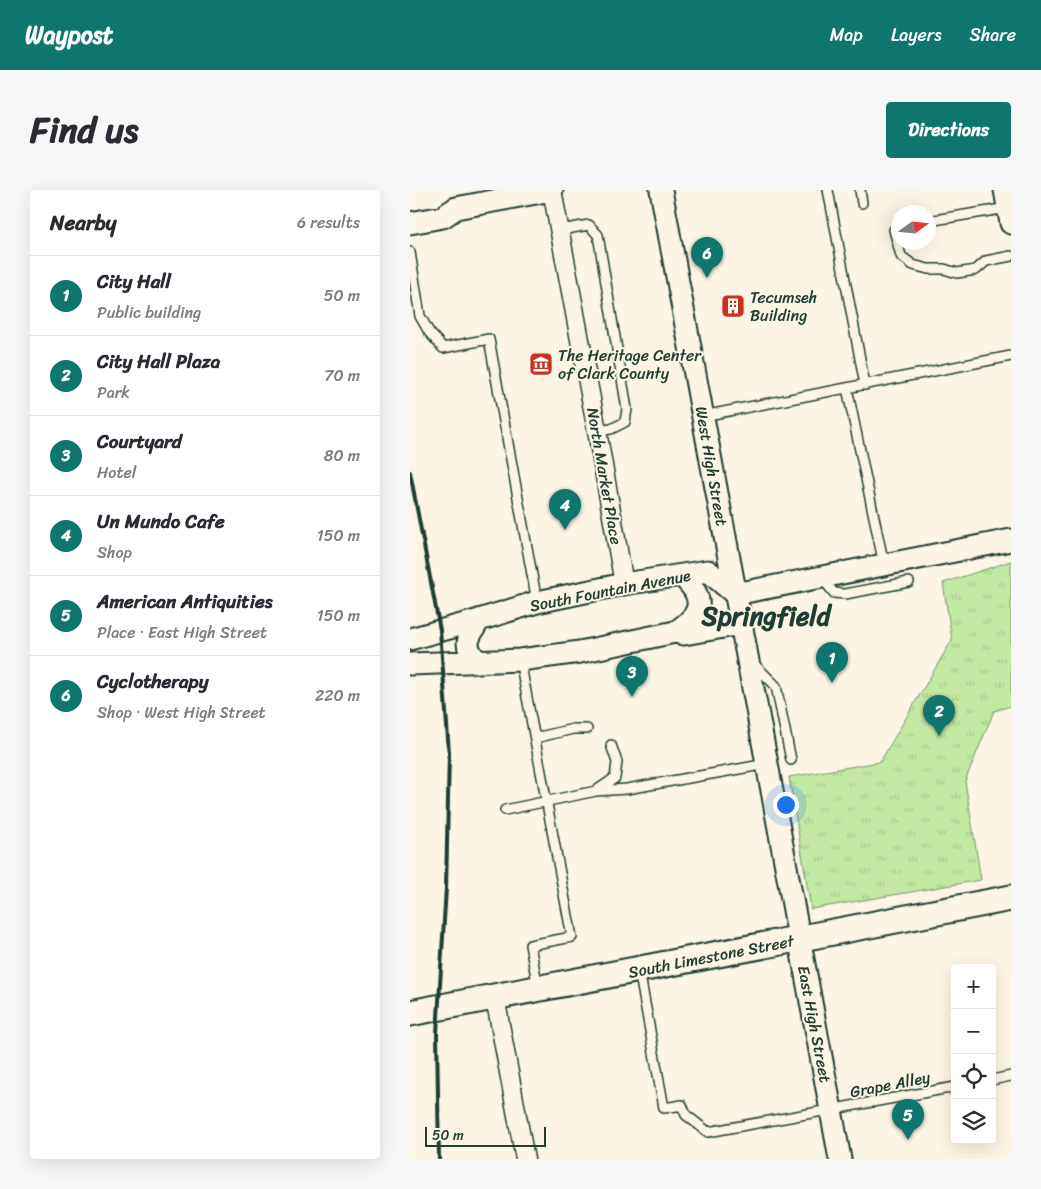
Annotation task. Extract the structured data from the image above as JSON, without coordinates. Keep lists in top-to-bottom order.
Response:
{
  "streets": {
    "main road": ["South Limestone Street"],
    "street": [
      "West High Street",
      "North Market Place",
      "South Fountain Avenue",
      "East High Street"
    ],
    "lane": ["Grape Alley"]
  },
  "crossings": [
    ["West High Street", "South Fountain Avenue"],
    ["West High Street", "East High Street"],
    ["North Market Place", "South Fountain Avenue"],
    ["South Fountain Avenue", "East High Street"],
    ["South Limestone Street", "East High Street"],
    ["South Limestone Street", "Grape Alley"],
    ["East High Street", "Grape Alley"]
  ],
  "districts": ["Springfield"],
  "places": {
    "building": ["Tecumseh Building"],
    "museum": ["The Heritage Center of Clark County"]
  },
  "scale_bar": "50 m",
  "north": "right",
  "page": {
    "header": "Waypost",
    "nav": ["Map", "Layers", "Share"],
    "title": "Find us",
    "buttons": "Directions",
    "heading": ["Nearby", "6 results"],
    "pins": [
      "6",
      "4",
      "1",
      "3",
      "2",
      "5"
    ],
    "list": [
      {
        "mark": "1",
        "name": "City Hall",
        "note": "Public building",
        "value": "50 m"
      },
      {
        "mark": "2",
        "name": "City Hall Plaza",
        "note": "Park",
        "value": "70 m"
      },
      {
        "mark": "3",
        "name": "Courtyard",
        "note": "Hotel",
        "value": "80 m"
      },
      {
        "mark": "4",
        "name": "Un Mundo Cafe",
        "note": "Shop",
        "value": "150 m"
      },
      {
        "mark": "5",
        "name": "American Antiquities",
        "note": "Place · East High Street",
        "value": "150 m"
      },
      {
        "mark": "6",
        "name": "Cyclotherapy",
        "note": "Shop · West High Street",
        "value": "220 m"
      }
    ],
    "map_buttons": ["+", "−"],
    "scale": "50 m"
  }
}
